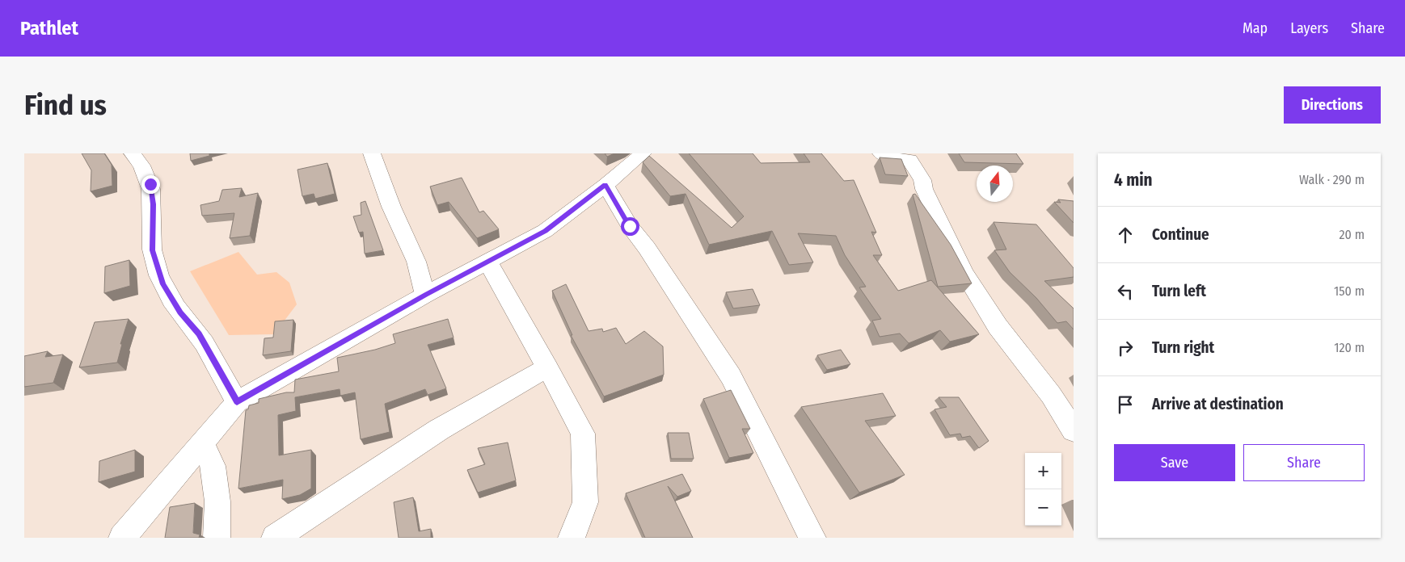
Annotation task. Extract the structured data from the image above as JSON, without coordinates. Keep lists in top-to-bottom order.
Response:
{
  "north": "top",
  "page": {
    "header": "Pathlet",
    "nav": ["Map", "Layers", "Share"],
    "buttons": [
      "Directions",
      ["Save", "Share"]
    ],
    "title": "Find us",
    "heading": ["4 min", "Walk · 290 m"],
    "list": [
      ["Continue", "20 m"],
      ["Turn left", "150 m"],
      ["Turn right", "120 m"],
      "Arrive at destination"
    ],
    "map_buttons": ["+", "−"]
  }
}
